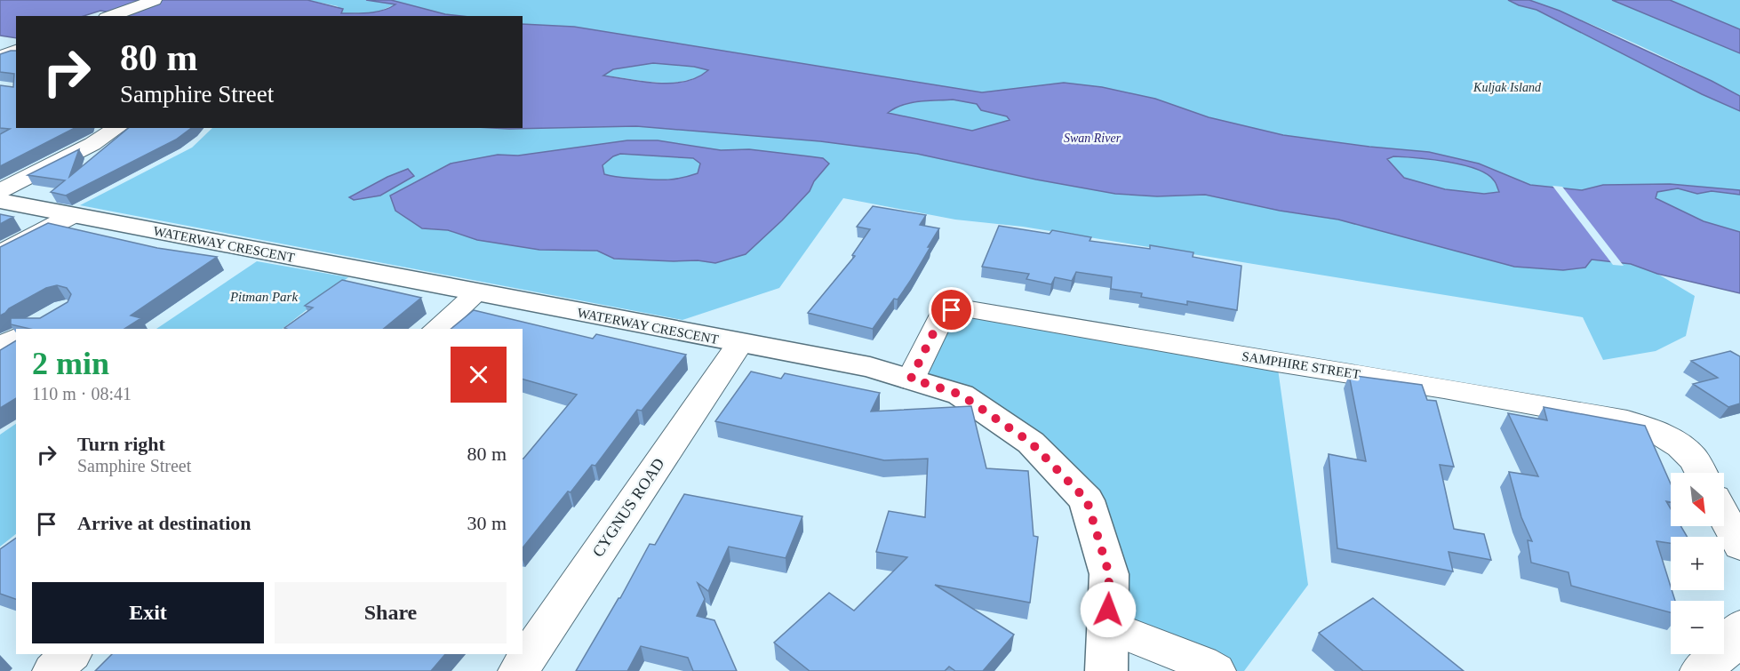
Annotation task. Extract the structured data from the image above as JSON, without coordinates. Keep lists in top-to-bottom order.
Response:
{
  "streets": {
    "street": ["WATERWAY CRESCENT", "SAMPHIRE STREET", "CYGNUS ROAD"]
  },
  "crossings": [
    ["WATERWAY CRESCENT", "SAMPHIRE STREET"],
    ["WATERWAY CRESCENT", "CYGNUS ROAD"]
  ],
  "water": ["Swan River"],
  "parks": ["Kuljak Island", "Pitman Park"],
  "north": "bottom right",
  "page": {
    "turn": ["80 m", "Samphire Street"],
    "heading": ["2 min", "110 m · 08:41"],
    "list": [
      {
        "name": "Turn right",
        "note": "Samphire Street",
        "value": "80 m"
      },
      {
        "name": "Arrive at destination",
        "value": "30 m"
      }
    ],
    "map_buttons": ["+", "−"],
    "buttons": ["Exit", "Share"]
  }
}
